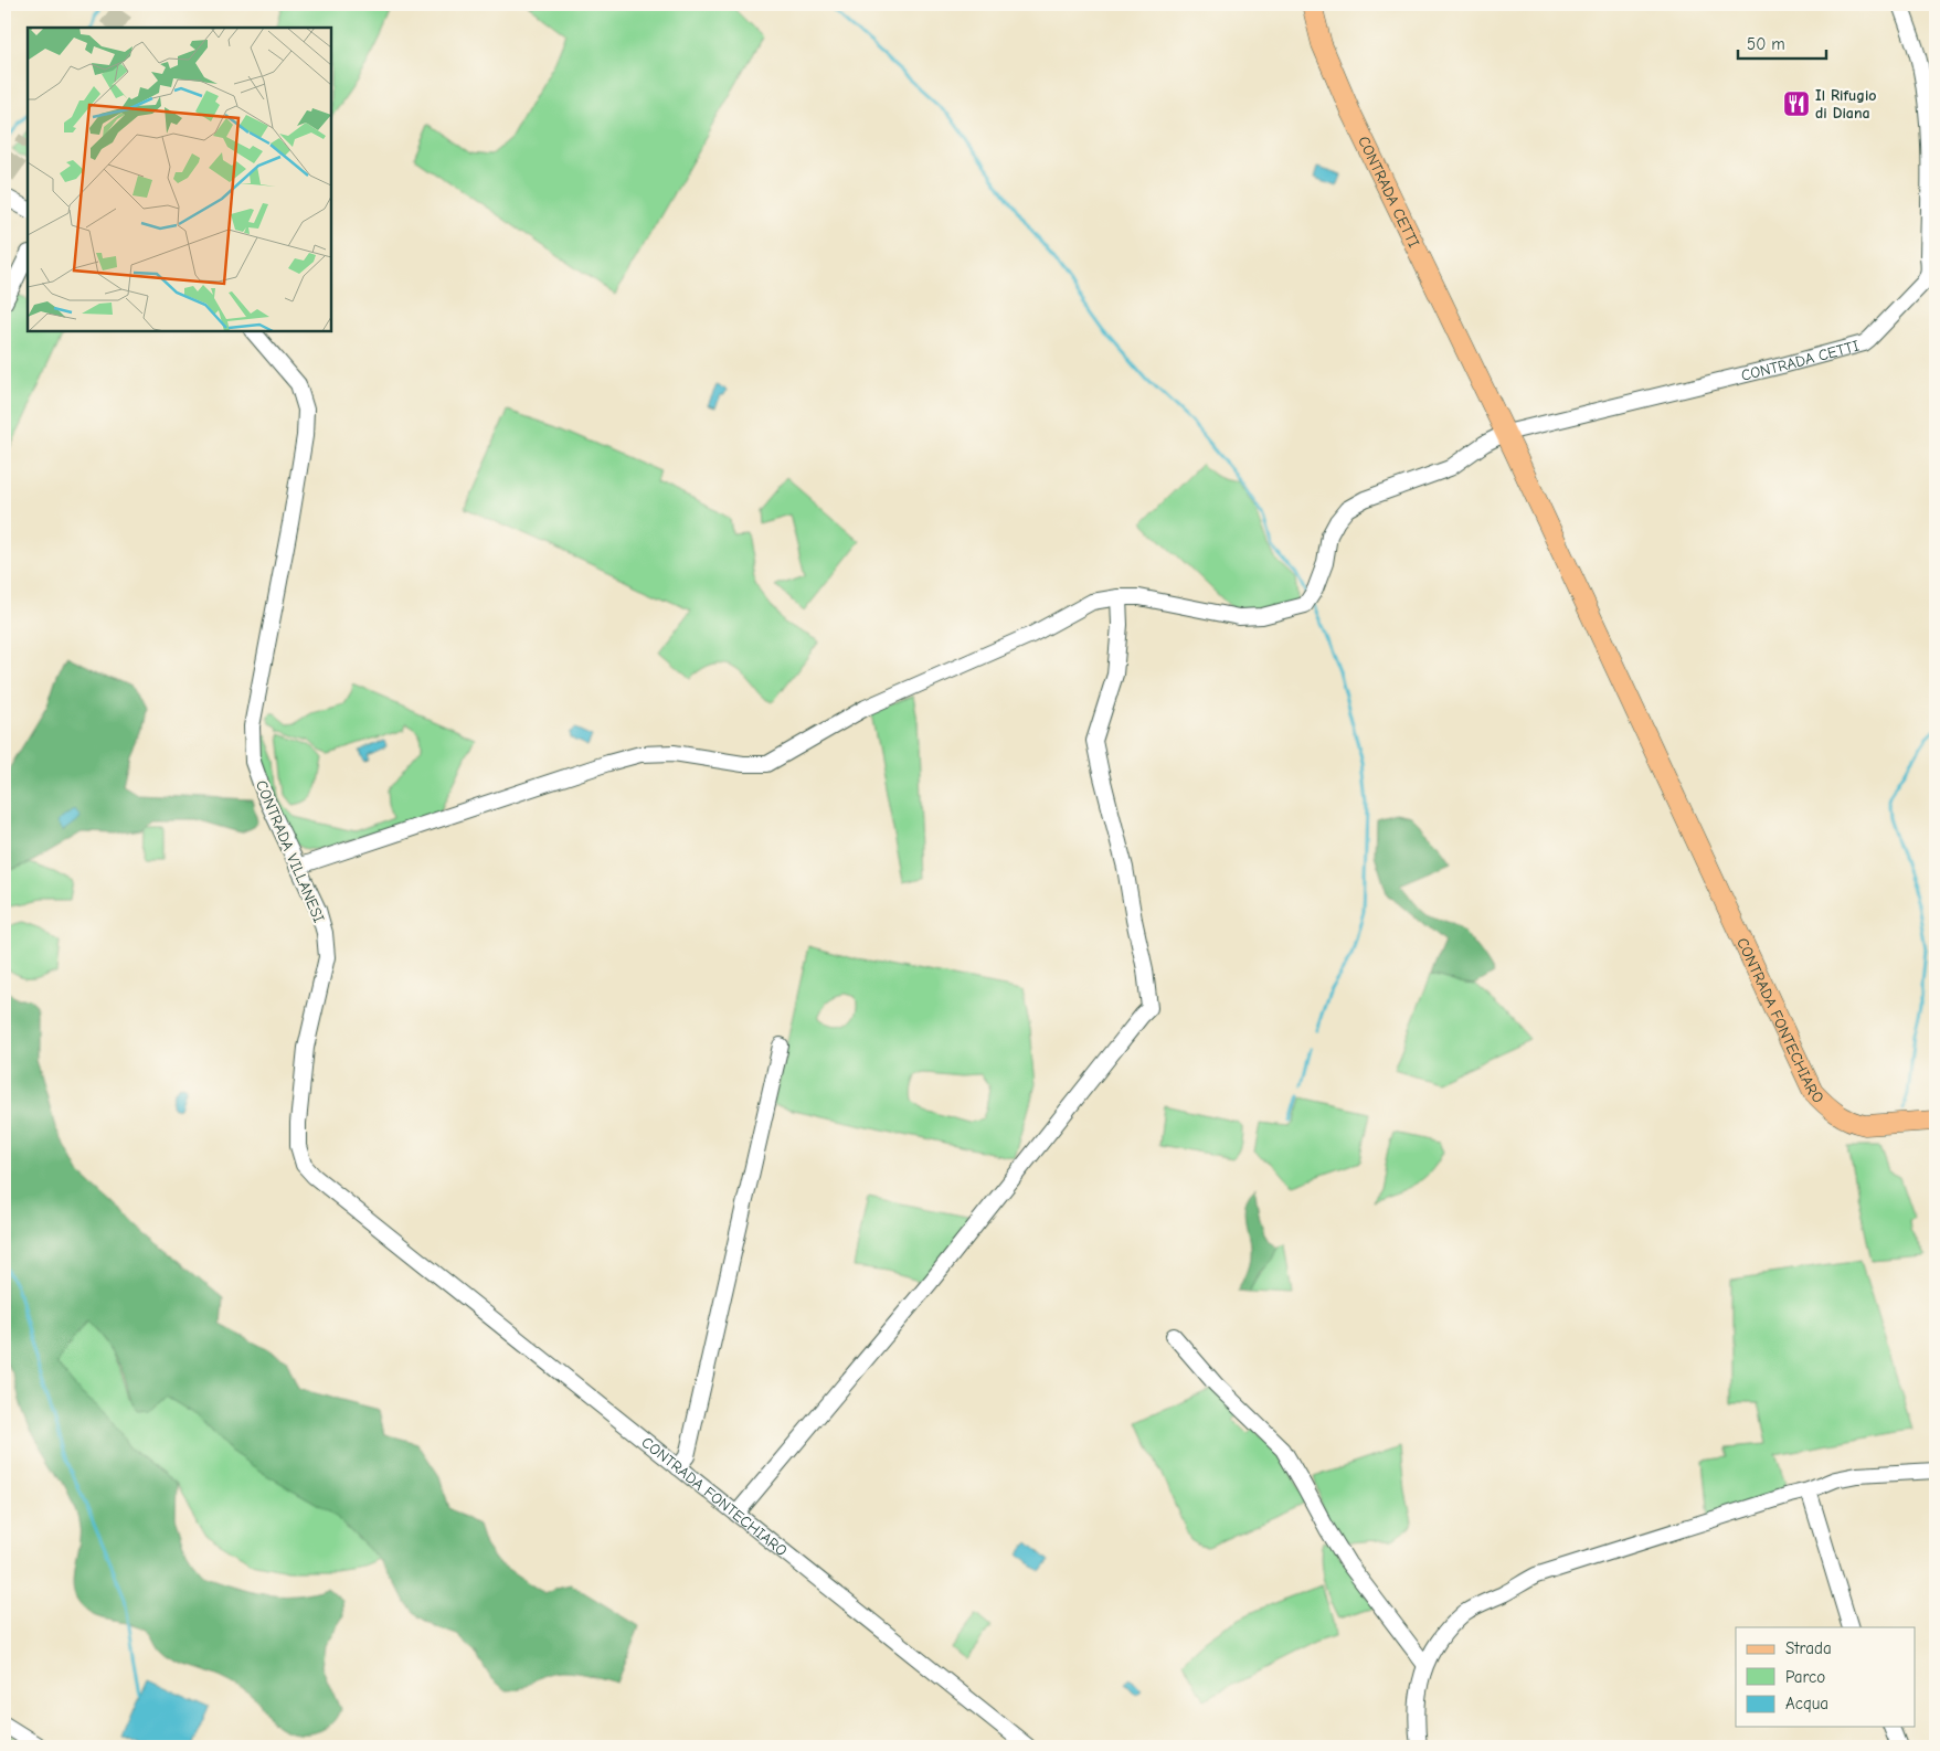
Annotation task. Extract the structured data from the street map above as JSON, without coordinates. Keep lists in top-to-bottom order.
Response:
{
  "streets": {
    "main road": ["CONTRADA CETTI", "CONTRADA FONTECHIARO"],
    "street": ["CONTRADA VILLANESI"]
  },
  "crossings": [
    ["CONTRADA CETTI", "CONTRADA FONTECHIARO"],
    ["CONTRADA VILLANESI", "CONTRADA FONTECHIARO"]
  ],
  "places": {
    "restaurant": ["Il Rifugio di Diana"]
  },
  "legend": ["Strada", "Parco", "Acqua"],
  "scale_bar": "50 m"
}
